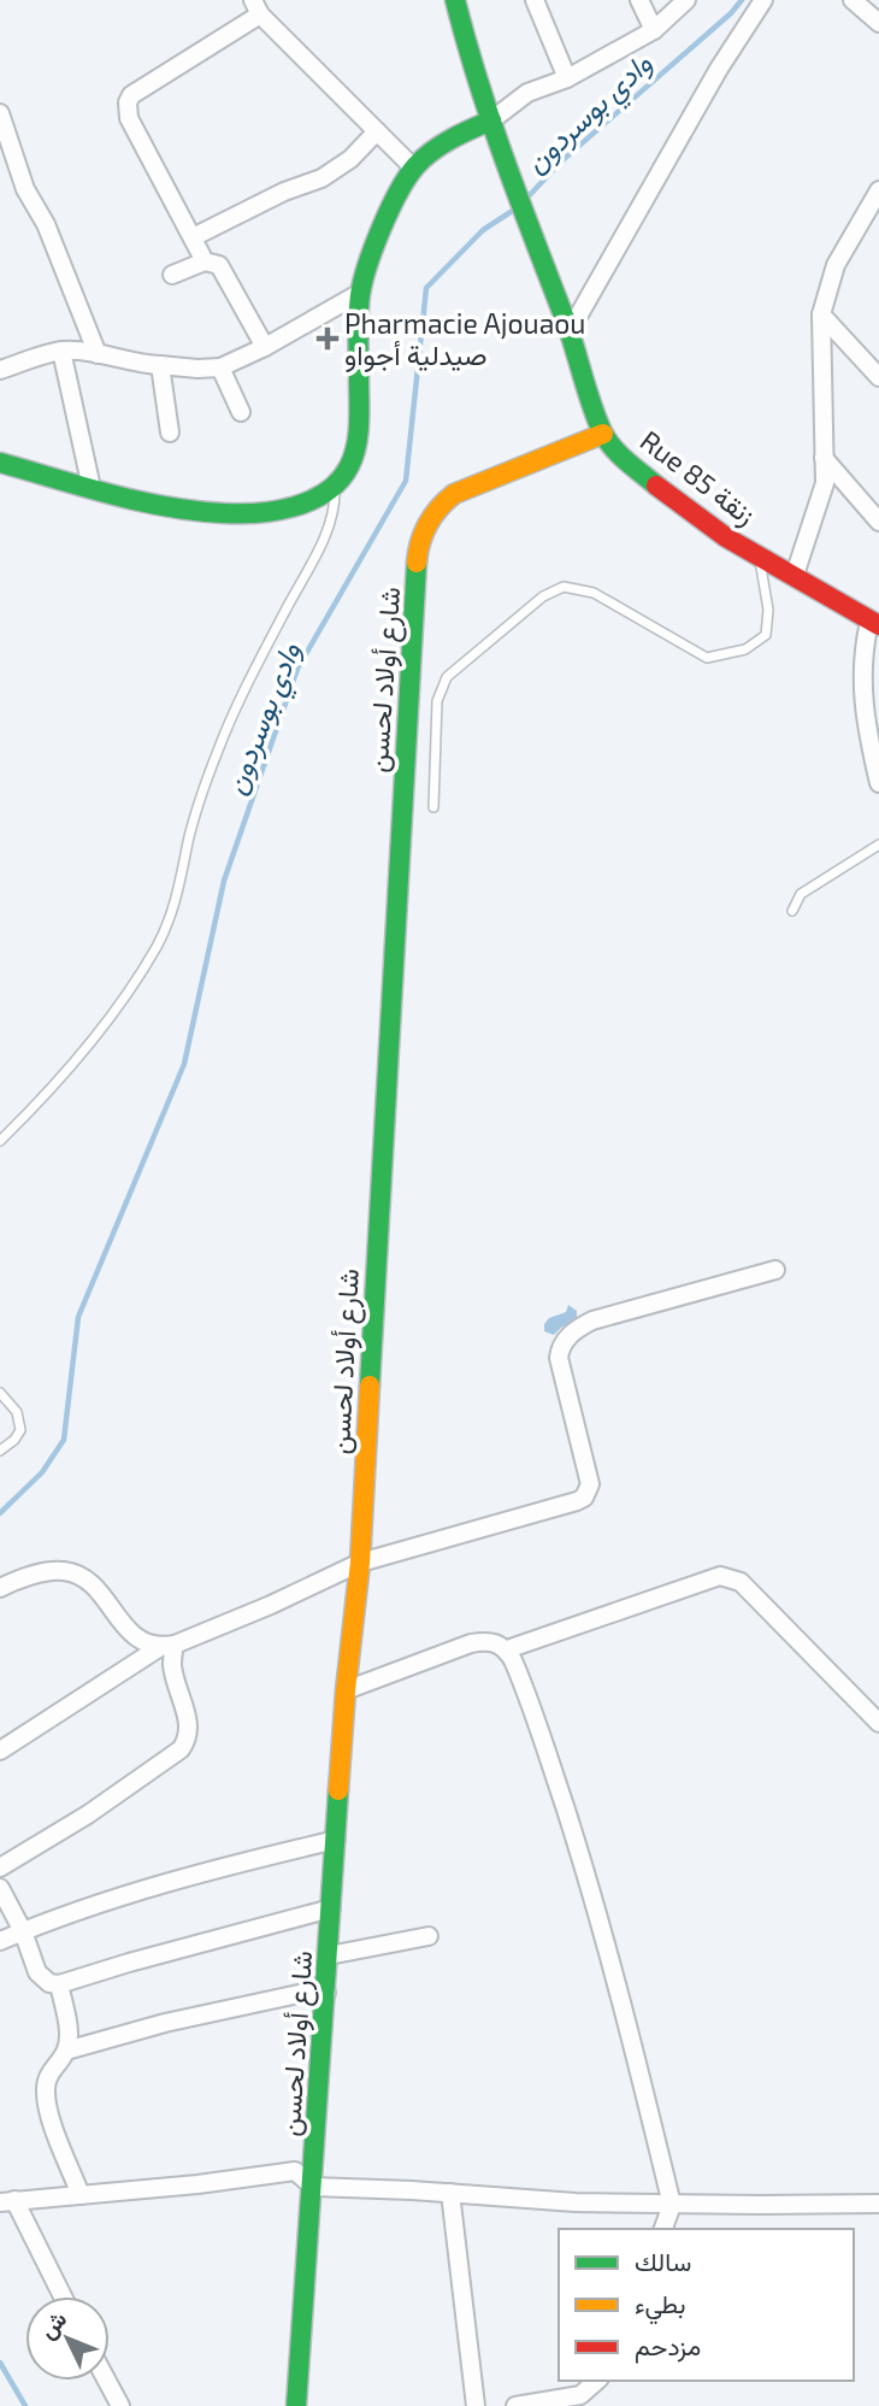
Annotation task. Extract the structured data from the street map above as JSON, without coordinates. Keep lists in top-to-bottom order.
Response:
{
  "streets": {
    "street": ["Rue 85 زنقة", "شارع أولاد لحسن"]
  },
  "crossings": [
    ["Rue 85 زنقة", "شارع أولاد لحسن"]
  ],
  "water": ["وادي بوسردون"],
  "places": {
    "health": ["Pharmacie Ajouaou صيدلية أجواو"]
  },
  "legend": ["سالك", "بطيء", "مزدحم"],
  "north": "top left"
}
